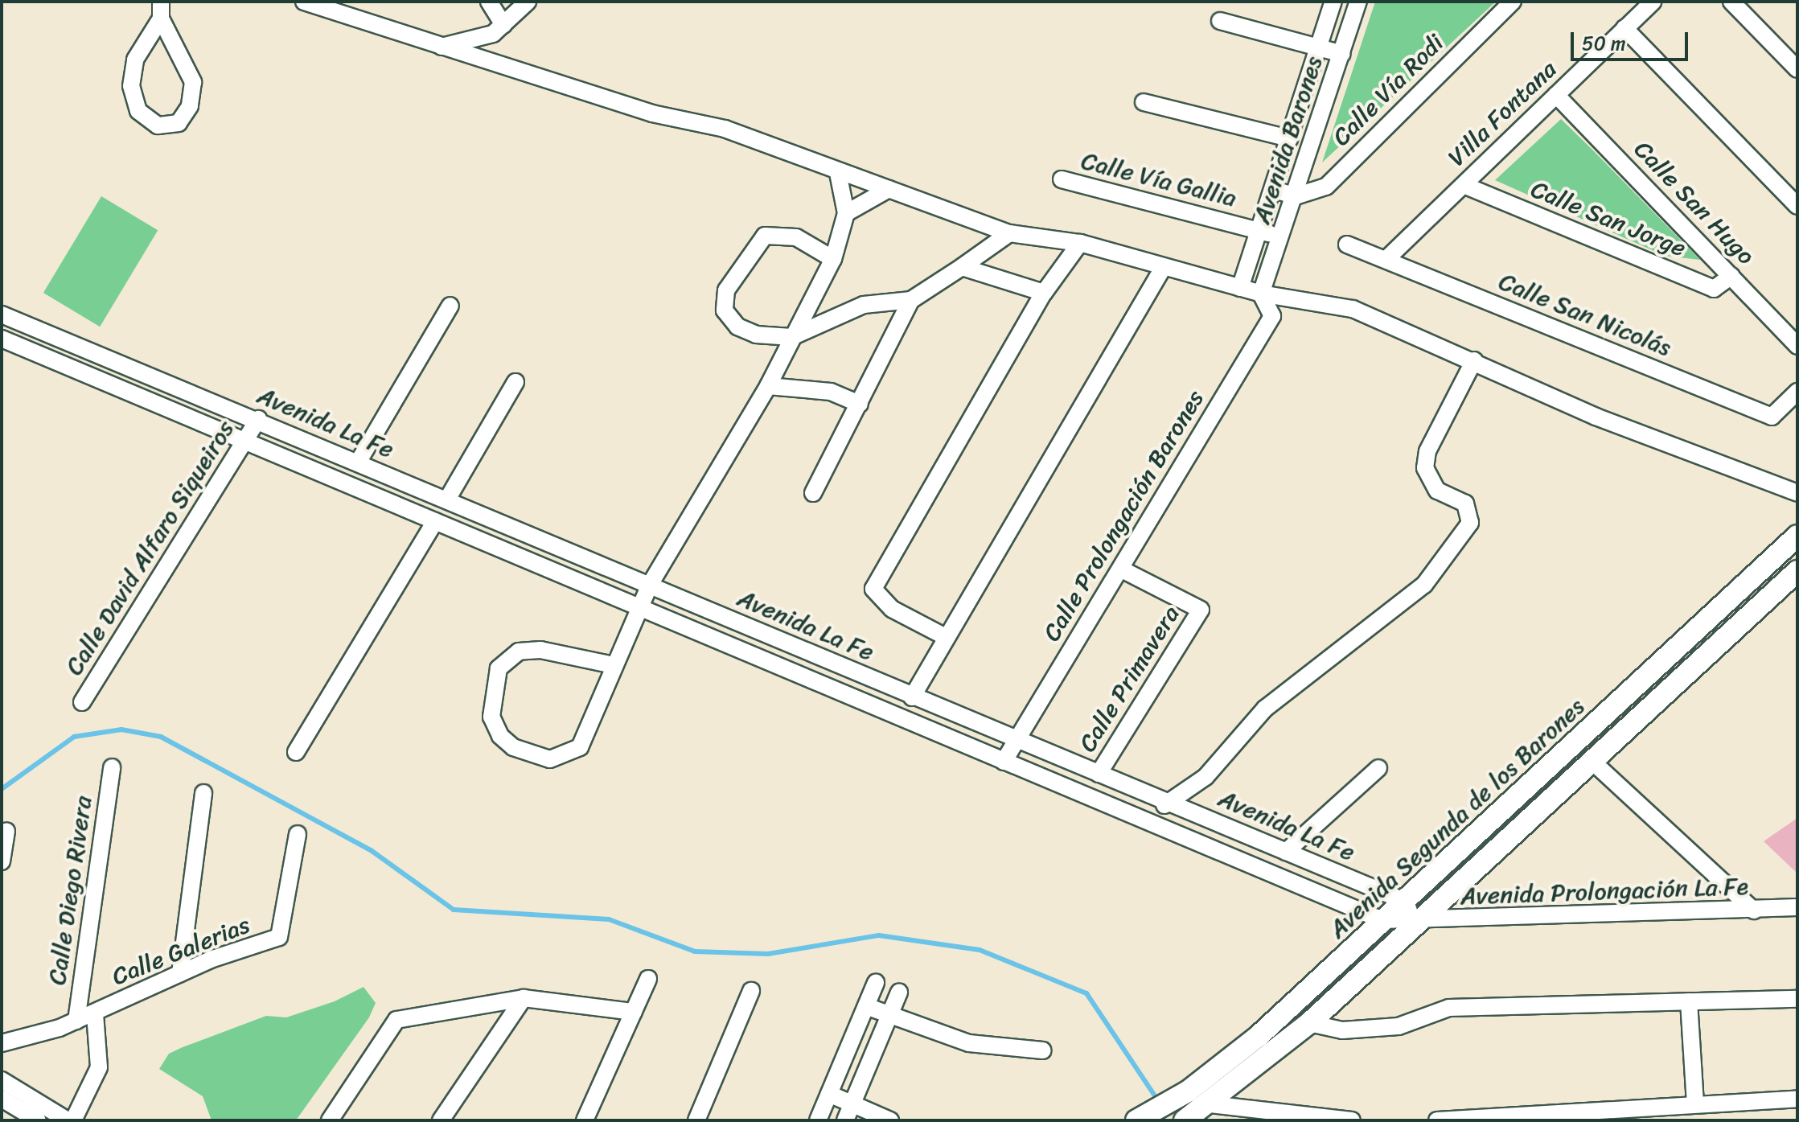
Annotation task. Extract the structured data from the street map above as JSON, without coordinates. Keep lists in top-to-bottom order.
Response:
{
  "streets": {
    "main road": ["Avenida Segunda de los Barones"],
    "street": [
      "Calle Vía Rodi",
      "Villa Fontana",
      "Avenida Barones",
      "Calle Vía Gallia",
      "Calle San Hugo",
      "Calle San Jorge",
      "Calle San Nicolás",
      "Avenida La Fe",
      "Calle Prolongación Barones",
      "Calle David Alfaro Siqueiros",
      "Calle Primavera",
      "Calle Diego Rivera",
      "Avenida Prolongación La Fe",
      "Calle Galerias"
    ]
  },
  "crossings": [
    ["Calle Vía Rodi", "Avenida Barones"],
    ["Villa Fontana", "Calle San Hugo"],
    ["Villa Fontana", "Calle San Jorge"],
    ["Villa Fontana", "Calle San Nicolás"],
    ["Avenida Barones", "Calle Vía Gallia"],
    ["Avenida Barones", "Calle Prolongación Barones"],
    ["Calle San Hugo", "Calle San Jorge"],
    ["Avenida La Fe", "Calle Prolongación Barones"],
    ["Avenida La Fe", "Calle David Alfaro Siqueiros"],
    ["Avenida La Fe", "Calle Primavera"],
    ["Avenida La Fe", "Avenida Segunda de los Barones"],
    ["Avenida La Fe", "Avenida Prolongación La Fe"],
    ["Calle Prolongación Barones", "Calle Primavera"],
    ["Avenida Segunda de los Barones", "Avenida Prolongación La Fe"],
    ["Calle Diego Rivera", "Calle Galerias"]
  ],
  "scale_bar": "50 m"
}
